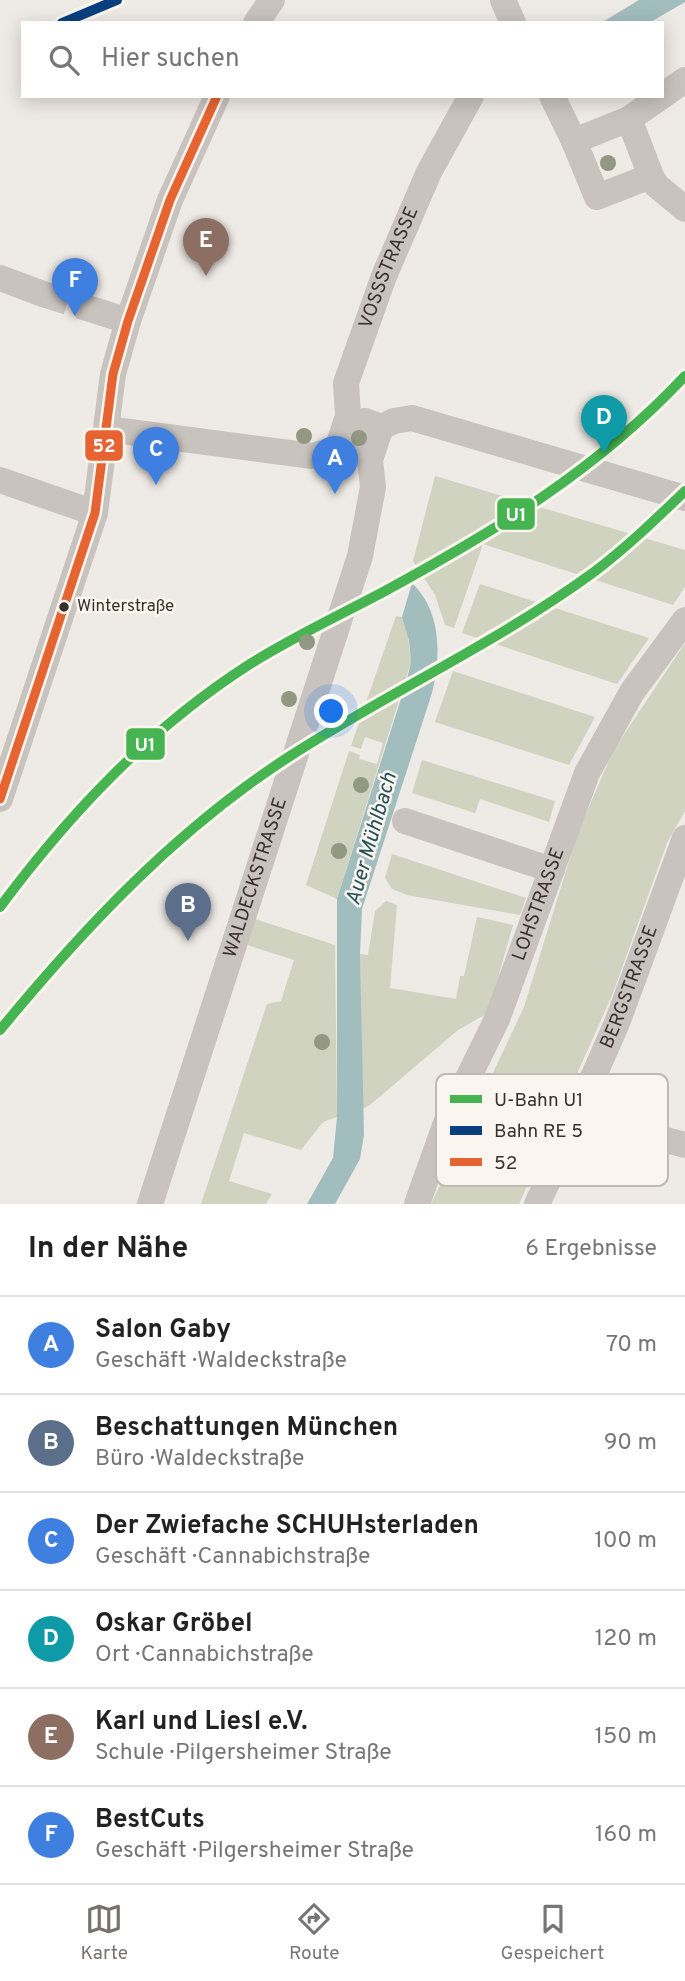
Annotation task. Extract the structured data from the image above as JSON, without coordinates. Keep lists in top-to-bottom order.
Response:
{
  "streets": {
    "street": [
      "VOSSSTRASSE",
      "WALDECKSTRASSE",
      "LOHSTRASSE",
      "BERGSTRASSE"
    ]
  },
  "water": ["Auer Mühlbach"],
  "places": ["Winterstraße"],
  "lines": ["transit line 52", "metro line U1"],
  "legend": ["U-Bahn U1", "Bahn RE 5", "52"],
  "page": {
    "search": "Hier suchen",
    "pins": [
      "E",
      "F",
      "D",
      "C",
      "A",
      "B"
    ],
    "heading": ["In der Nähe", "6 Ergebnisse"],
    "list": [
      {
        "mark": "A",
        "name": "Salon Gaby",
        "note": "Geschäft · Waldeckstraße",
        "value": "70 m"
      },
      {
        "mark": "B",
        "name": "Beschattungen München",
        "note": "Büro · Waldeckstraße",
        "value": "90 m"
      },
      {
        "mark": "C",
        "name": "Der Zwiefache SCHUHsterladen",
        "note": "Geschäft · Cannabichstraße",
        "value": "100 m"
      },
      {
        "mark": "D",
        "name": "Oskar Gröbel",
        "note": "Ort · Cannabichstraße",
        "value": "120 m"
      },
      {
        "mark": "E",
        "name": "Karl und Liesl e.V.",
        "note": "Schule · Pilgersheimer Straße",
        "value": "150 m"
      },
      {
        "mark": "F",
        "name": "BestCuts",
        "note": "Geschäft · Pilgersheimer Straße",
        "value": "160 m"
      }
    ],
    "nav": ["Karte", "Route", "Gespeichert"]
  }
}
